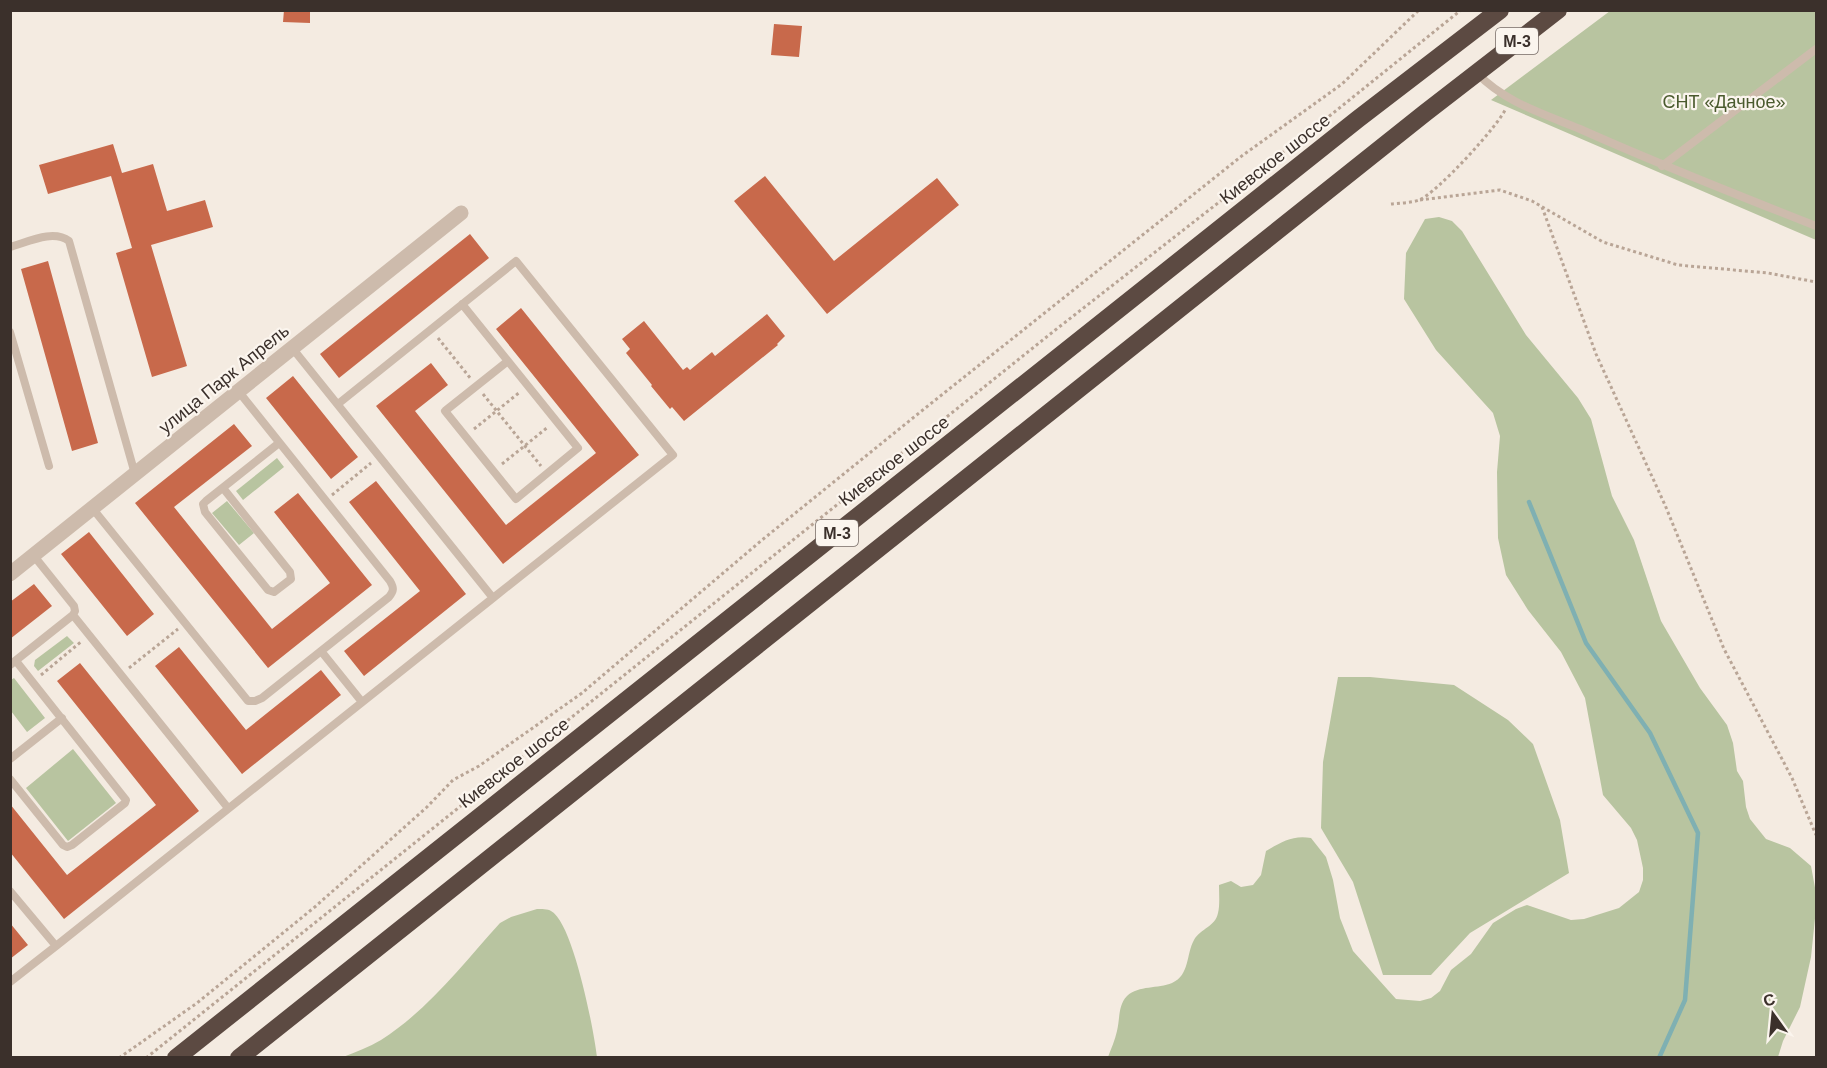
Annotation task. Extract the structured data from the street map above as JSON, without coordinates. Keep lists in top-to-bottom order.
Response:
{
  "streets": {
    "highway": ["М-3", "Киевское шоссе"],
    "street": ["улица Парк Апрель"]
  },
  "parks": ["СНТ «Дачное»"],
  "north": "top"
}
